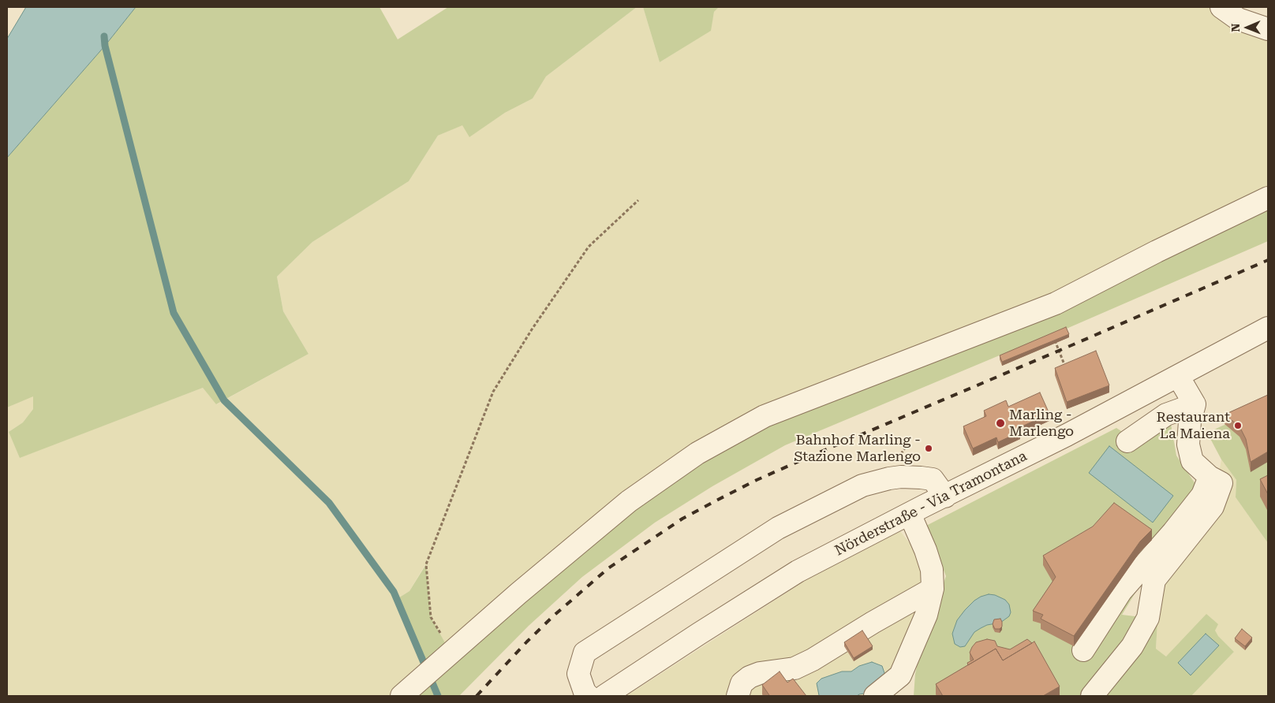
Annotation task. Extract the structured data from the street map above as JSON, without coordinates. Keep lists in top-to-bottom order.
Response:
{
  "streets": {
    "street": ["Nörderstraße - Via Tramontana"]
  },
  "places": ["Marling - Marlengo", "Restaurant La Maiena", "Bahnhof Marling - Stazione Marlengo"],
  "north": "left"
}
